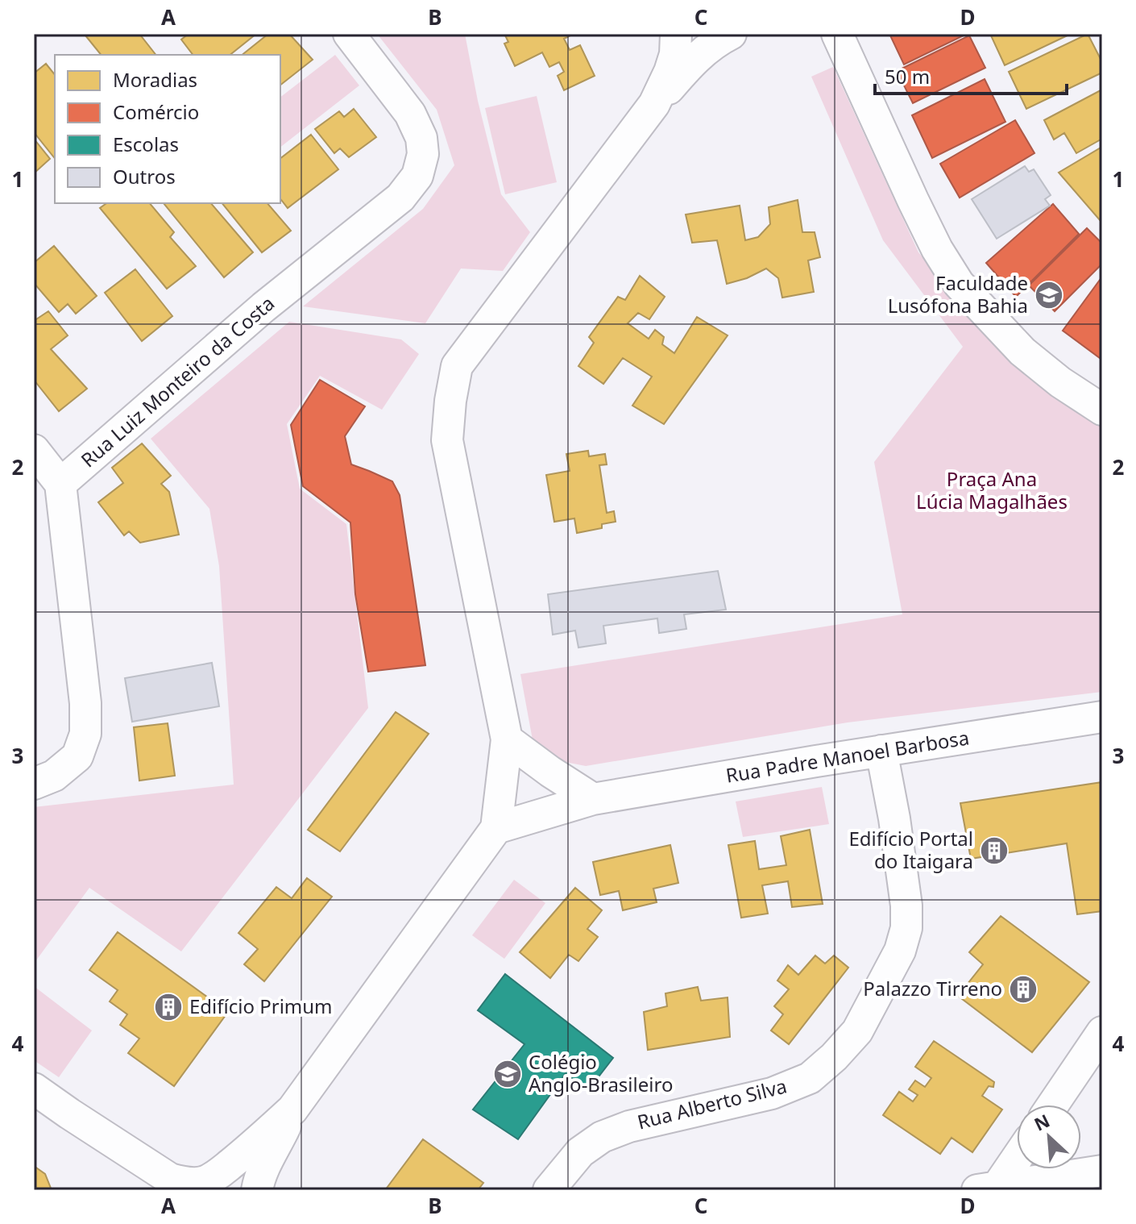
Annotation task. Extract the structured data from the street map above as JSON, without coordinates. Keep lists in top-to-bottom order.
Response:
{
  "streets": {
    "street": ["Rua Luiz Monteiro da Costa", "Rua Padre Manoel Barbosa", "Rua Alberto Silva"]
  },
  "crossings": [
    ["Rua Padre Manoel Barbosa", "Rua Alberto Silva"]
  ],
  "parks": ["Praça Ana Lúcia Magalhães"],
  "places": {
    "school or university": ["Faculdade Lusófona Bahia", "Colégio Anglo-Brasileiro"],
    "building": ["Edifício Portal do Itaigara", "Palazzo Tirreno", "Edifício Primum"]
  },
  "legend": [
    "Moradias",
    "Comércio",
    "Escolas",
    "Outros"
  ],
  "scale_bar": "50 m",
  "north": "top left",
  "grid": {
    "columns": [
      "A",
      "B",
      "C",
      "D"
    ],
    "rows": [
      "1",
      "2",
      "3",
      "4"
    ]
  }
}
